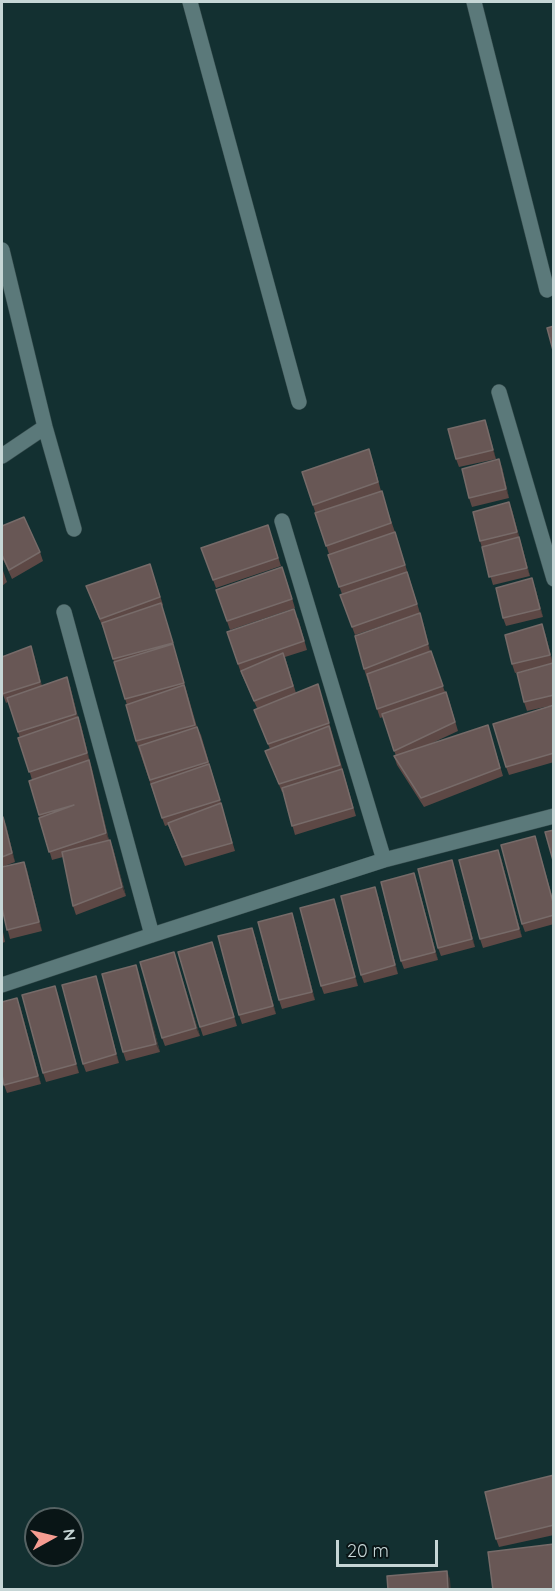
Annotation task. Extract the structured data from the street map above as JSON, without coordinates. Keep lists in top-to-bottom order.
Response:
{
  "scale_bar": "20 m",
  "north": "right"
}
